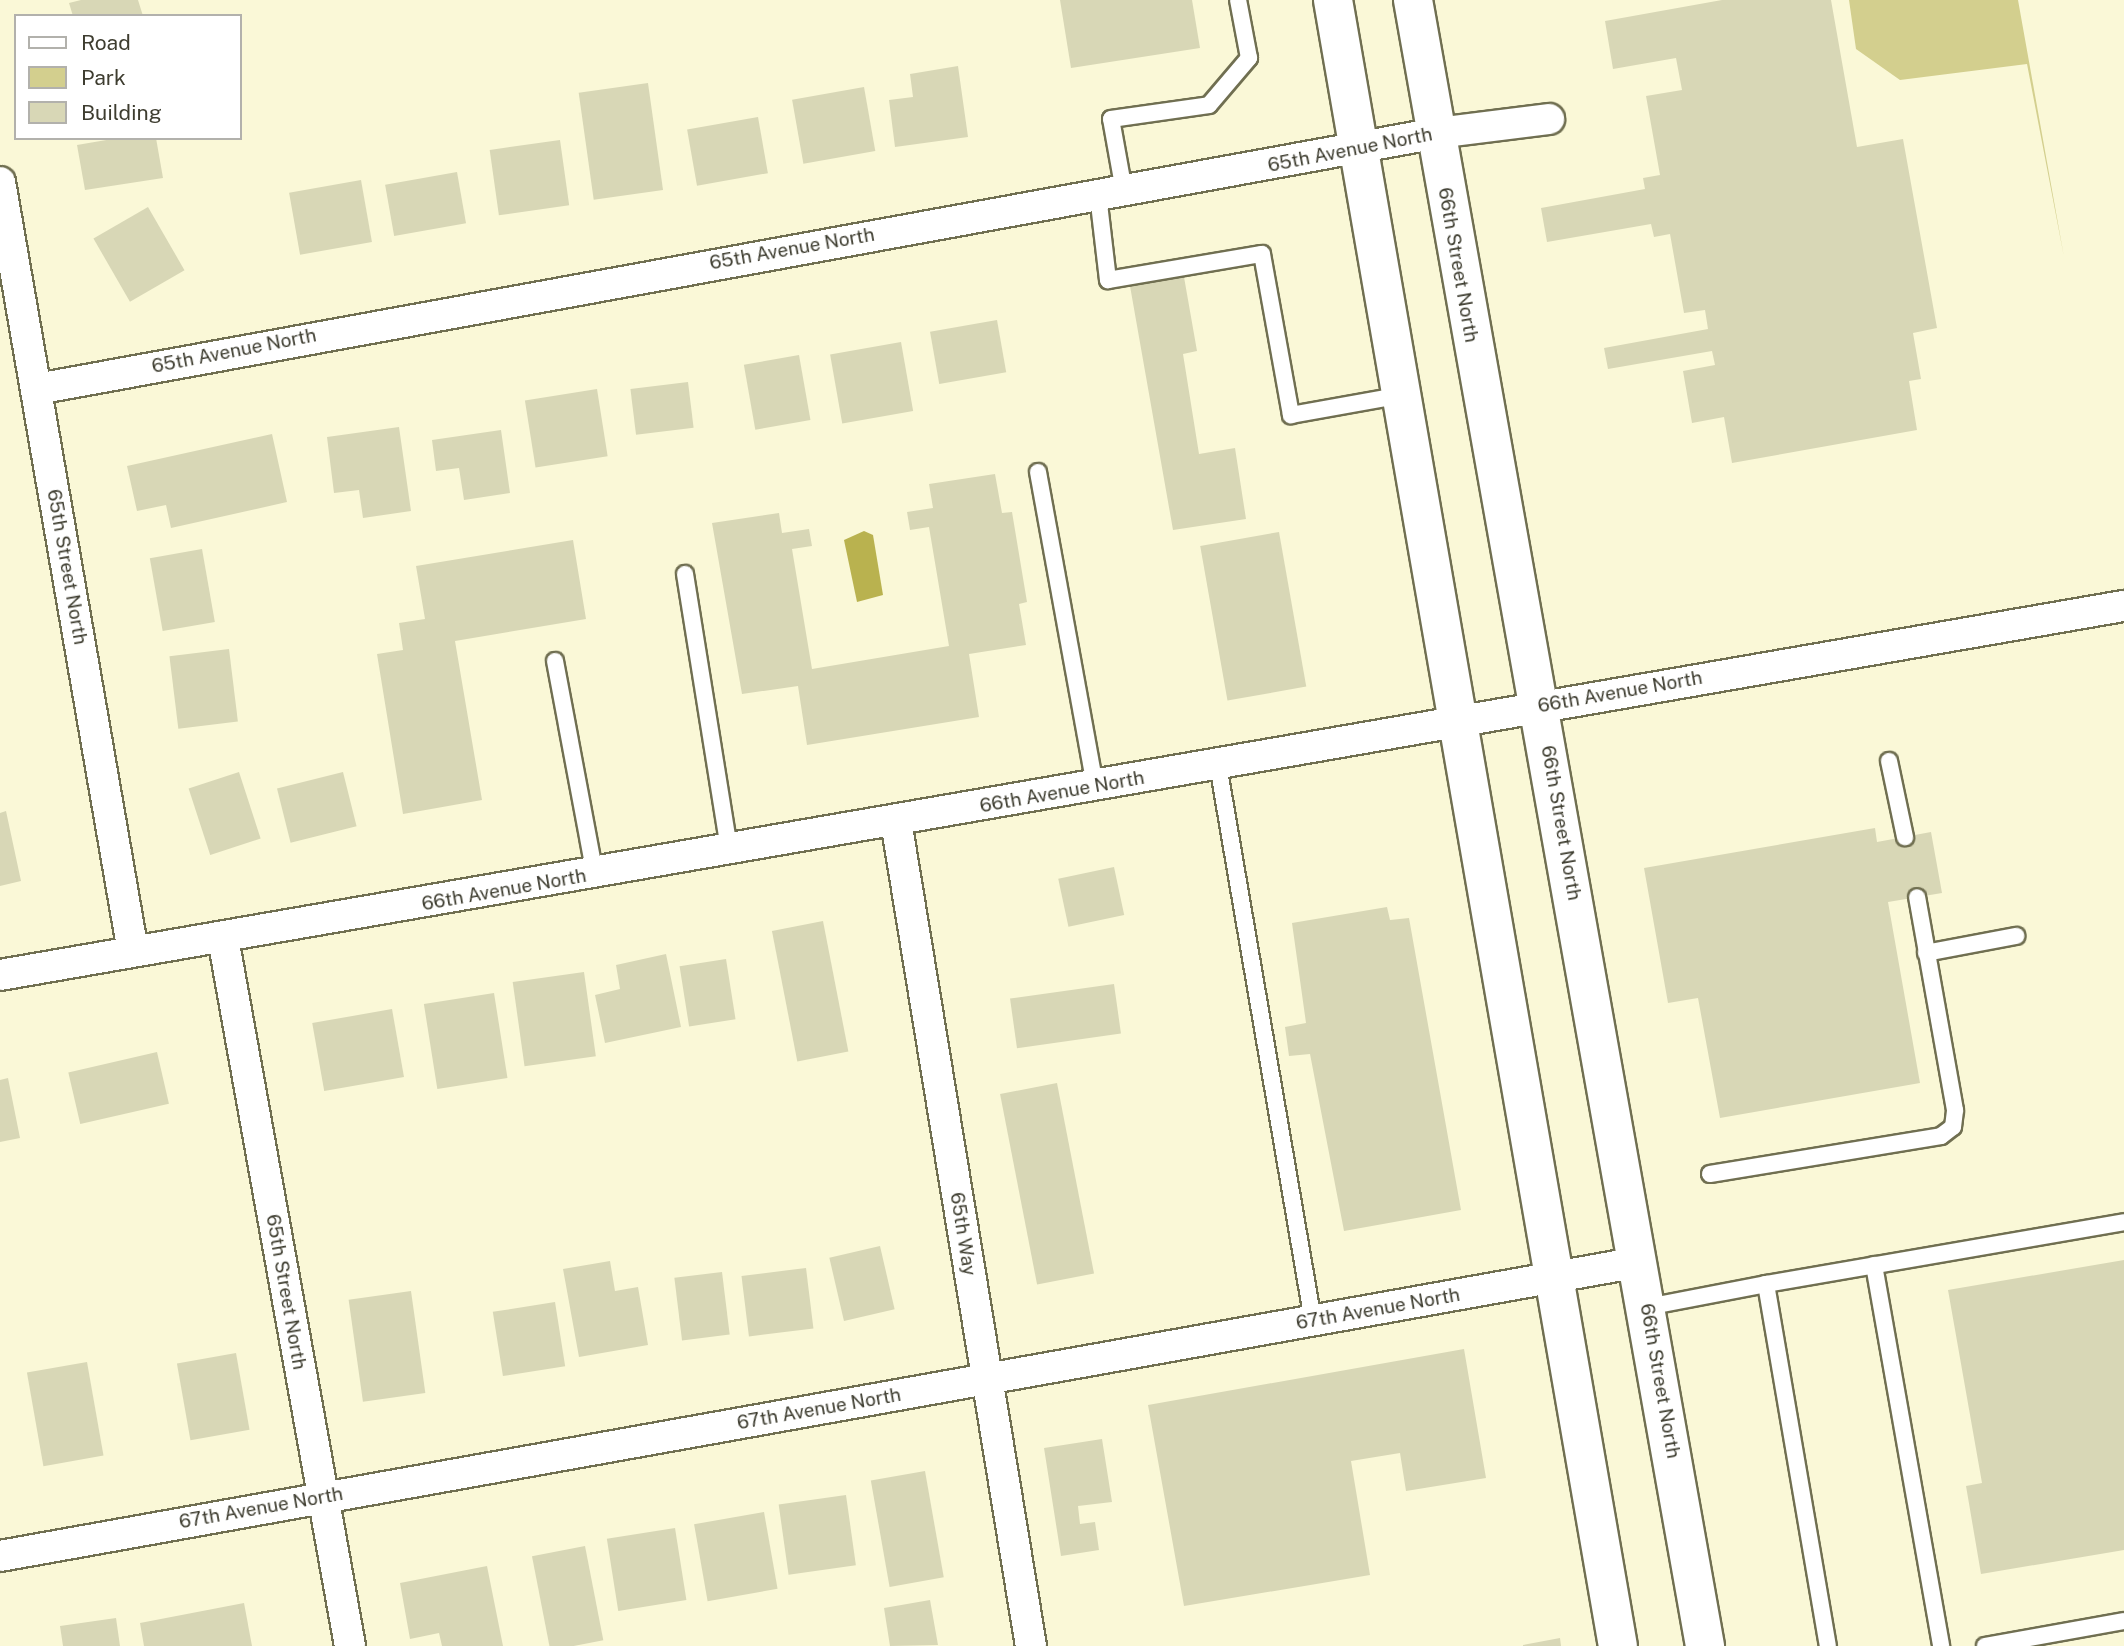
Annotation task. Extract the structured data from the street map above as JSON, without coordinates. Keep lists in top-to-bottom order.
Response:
{
  "streets": {
    "main road": ["66th Street North"],
    "street": [
      "65th Avenue North",
      "65th Street North",
      "66th Avenue North",
      "65th Way",
      "67th Avenue North"
    ]
  },
  "crossings": [
    ["65th Avenue North", "66th Street North"],
    ["65th Avenue North", "65th Street North"],
    ["66th Street North", "66th Avenue North"],
    ["66th Street North", "67th Avenue North"],
    ["65th Street North", "66th Avenue North"],
    ["65th Street North", "67th Avenue North"],
    ["66th Avenue North", "65th Way"],
    ["65th Way", "67th Avenue North"]
  ],
  "legend": ["Road", "Park", "Building"]
}
